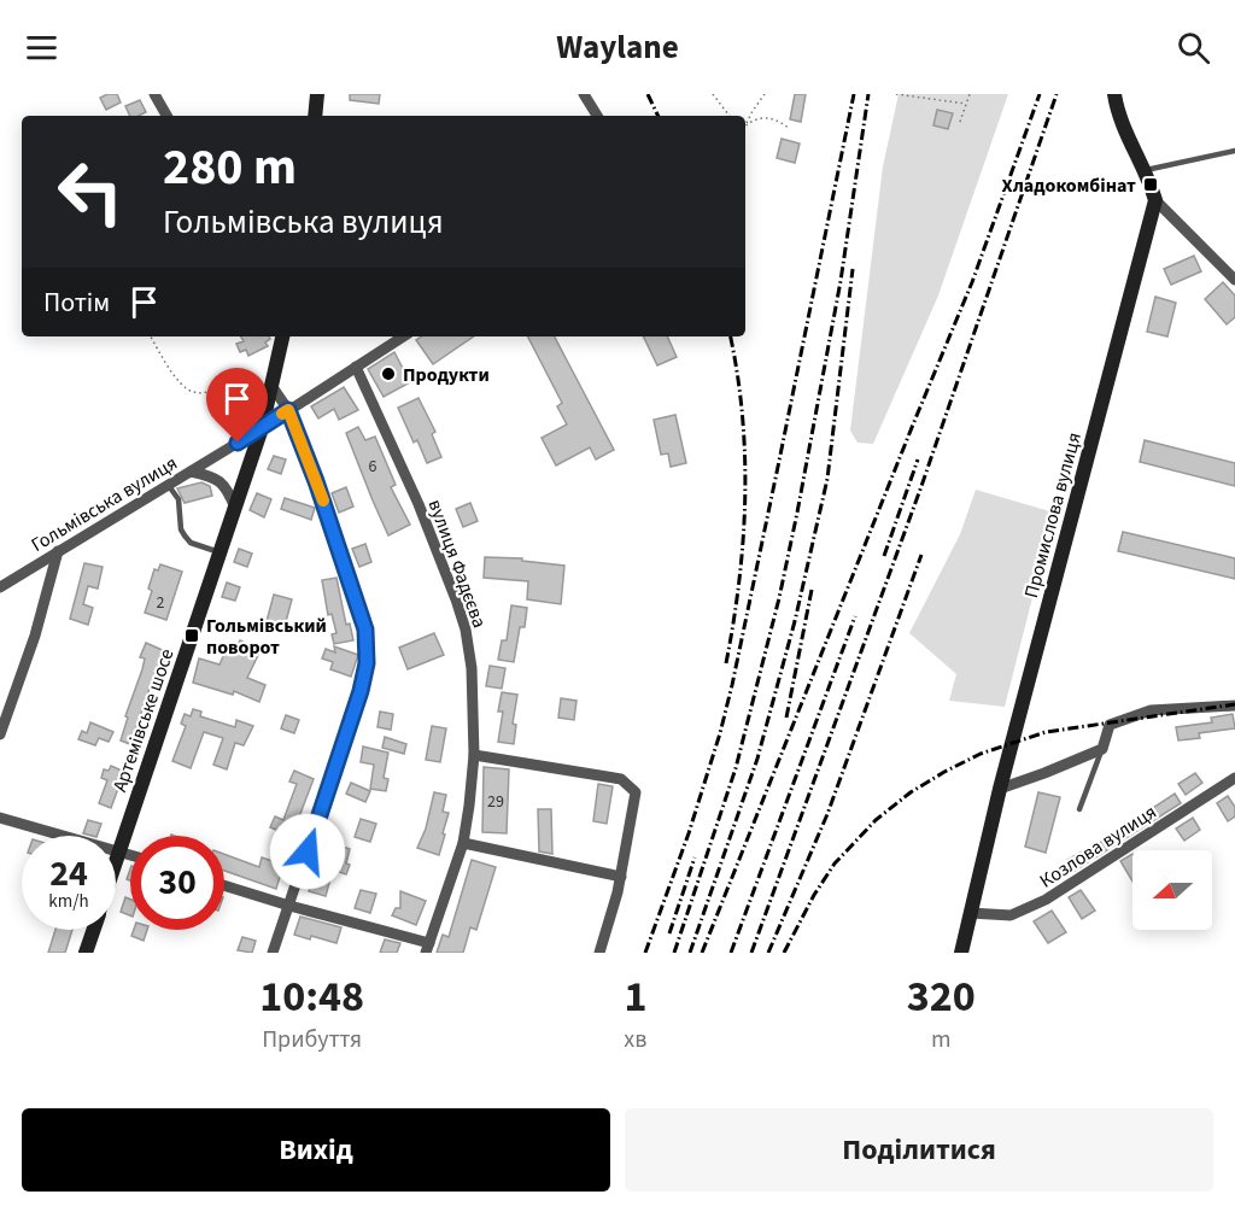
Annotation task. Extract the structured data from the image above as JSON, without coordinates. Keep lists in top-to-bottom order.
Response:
{
  "streets": {
    "main road": ["Промислова вулиця", "Артемівське шосе"],
    "street": ["Гольмівська вулиця", "вулиця Фадєєва", "Козлова вулиця"]
  },
  "crossings": [
    ["Гольмівська вулиця", "вулиця Фадєєва"],
    ["Гольмівська вулиця", "Артемівське шосе"],
    ["Промислова вулиця", "Козлова вулиця"]
  ],
  "places": {
    "transit": ["Хладокомбінат", "Гольмівський поворот"],
    "other": ["Продукти"]
  },
  "house_numbers": ["6", "2", "29"],
  "north": "left",
  "page": {
    "header": "Waylane",
    "turn": ["280 m", "Гольмівська вулиця"],
    "then": "Потім",
    "speed": "24 km/h",
    "limit": "30",
    "eta": [
      "10:48",
      "Прибуття",
      "1",
      "хв",
      "320",
      "m"
    ],
    "buttons": ["Вихід", "Поділитися"]
  }
}
